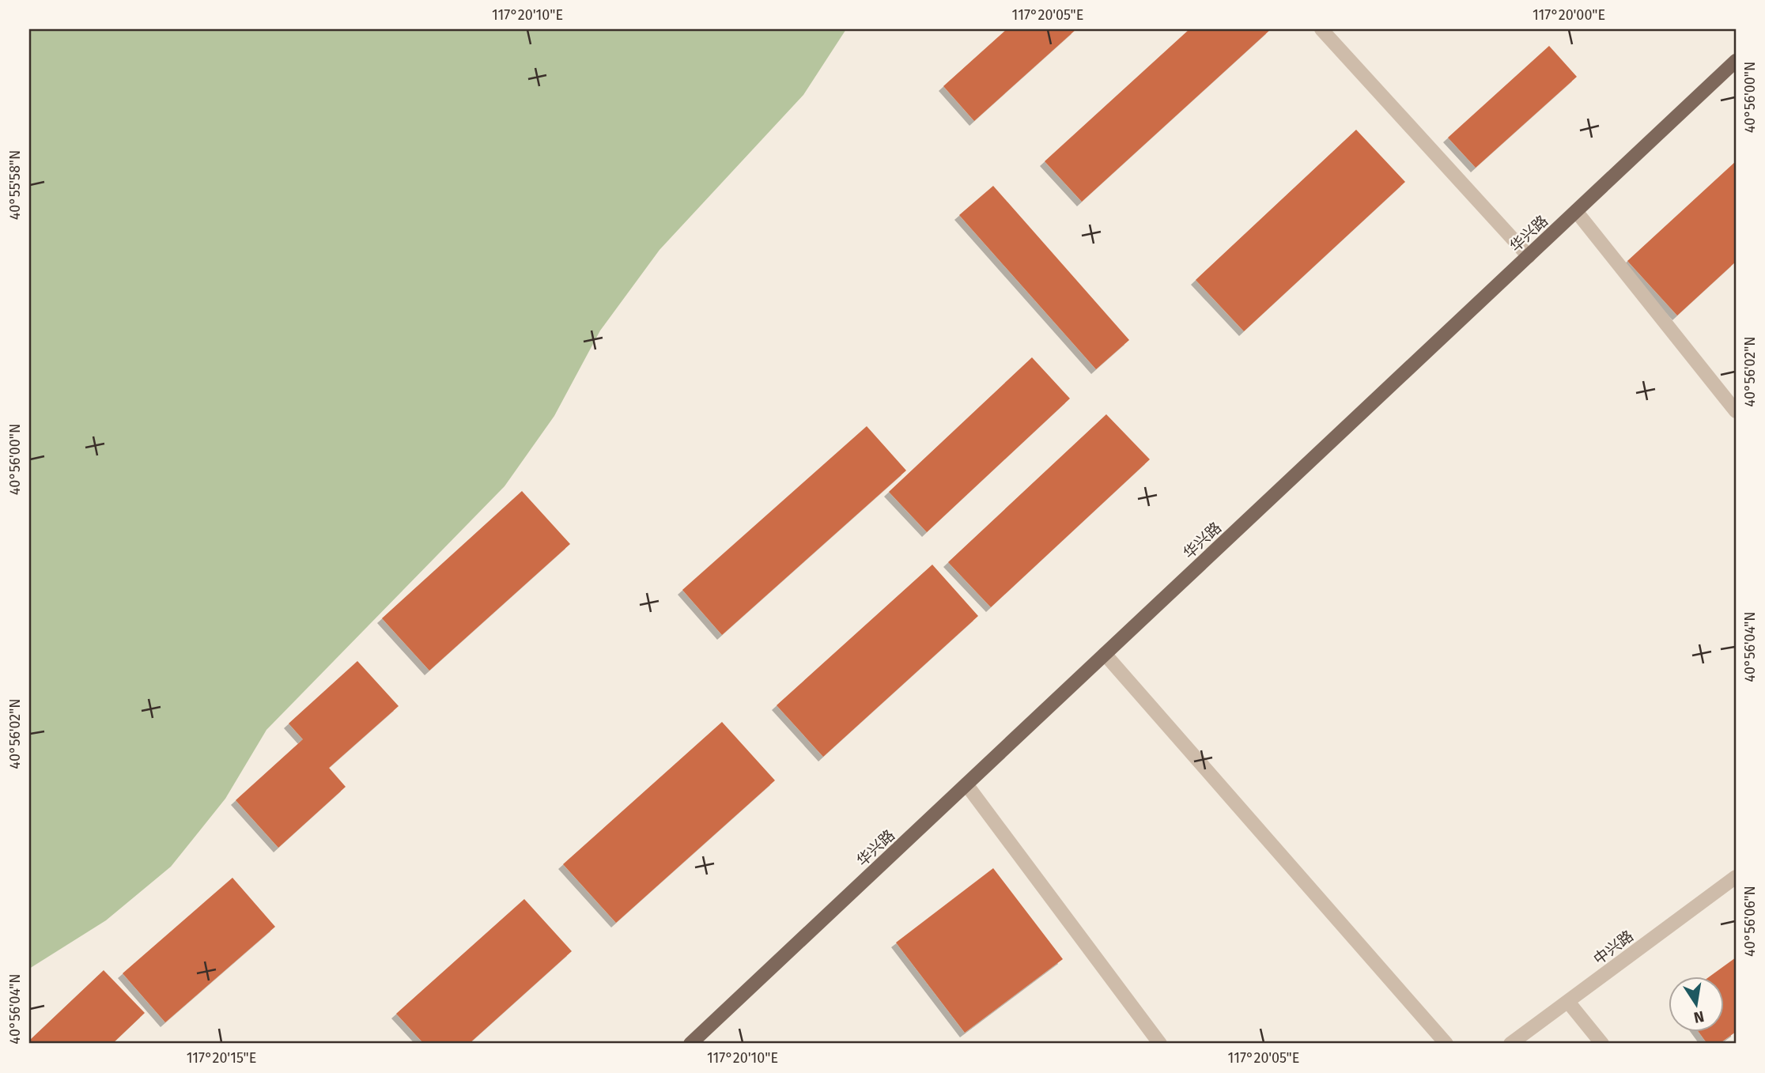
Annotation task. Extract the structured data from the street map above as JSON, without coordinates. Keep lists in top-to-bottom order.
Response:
{
  "streets": {
    "main road": ["华兴路"],
    "street": ["中兴路"]
  },
  "north": "bottom",
  "coordinates": [
    "117°20'10\"E",
    "117°20'05\"E",
    "117°20'00\"E",
    "40°56'00\"N",
    "40°55'58\"N",
    "40°56'02\"N",
    "40°56'04\"N",
    "40°56'06\"N",
    "117°20'15\"E"
  ]
}
